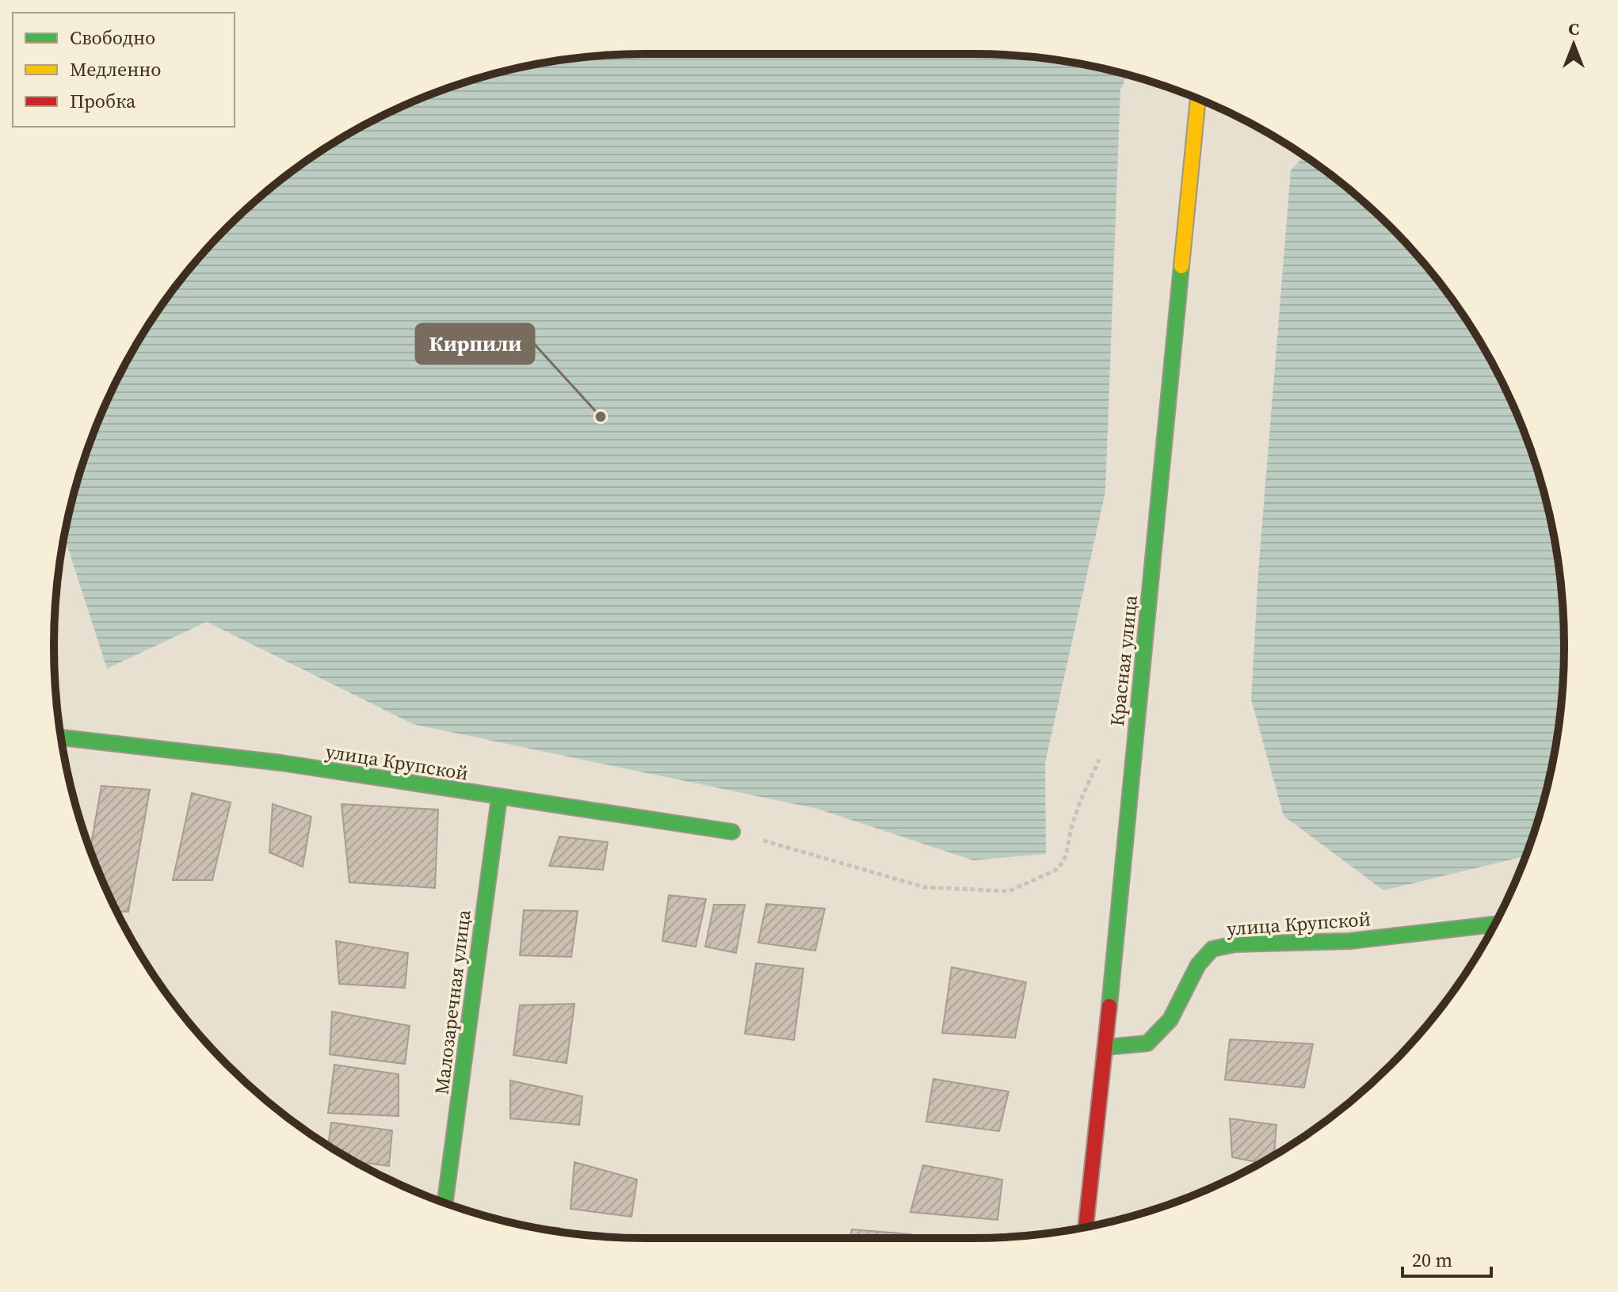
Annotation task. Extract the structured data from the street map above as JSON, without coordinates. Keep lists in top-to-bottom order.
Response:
{
  "streets": {
    "street": ["Красная улица", "улица Крупской", "Малозаречная улица"]
  },
  "crossings": [
    ["Красная улица", "улица Крупской"],
    ["улица Крупской", "Малозаречная улица"]
  ],
  "places": ["Кирпили"],
  "legend": ["Свободно", "Медленно", "Пробка"],
  "scale_bar": "20 m",
  "north": "top"
}
